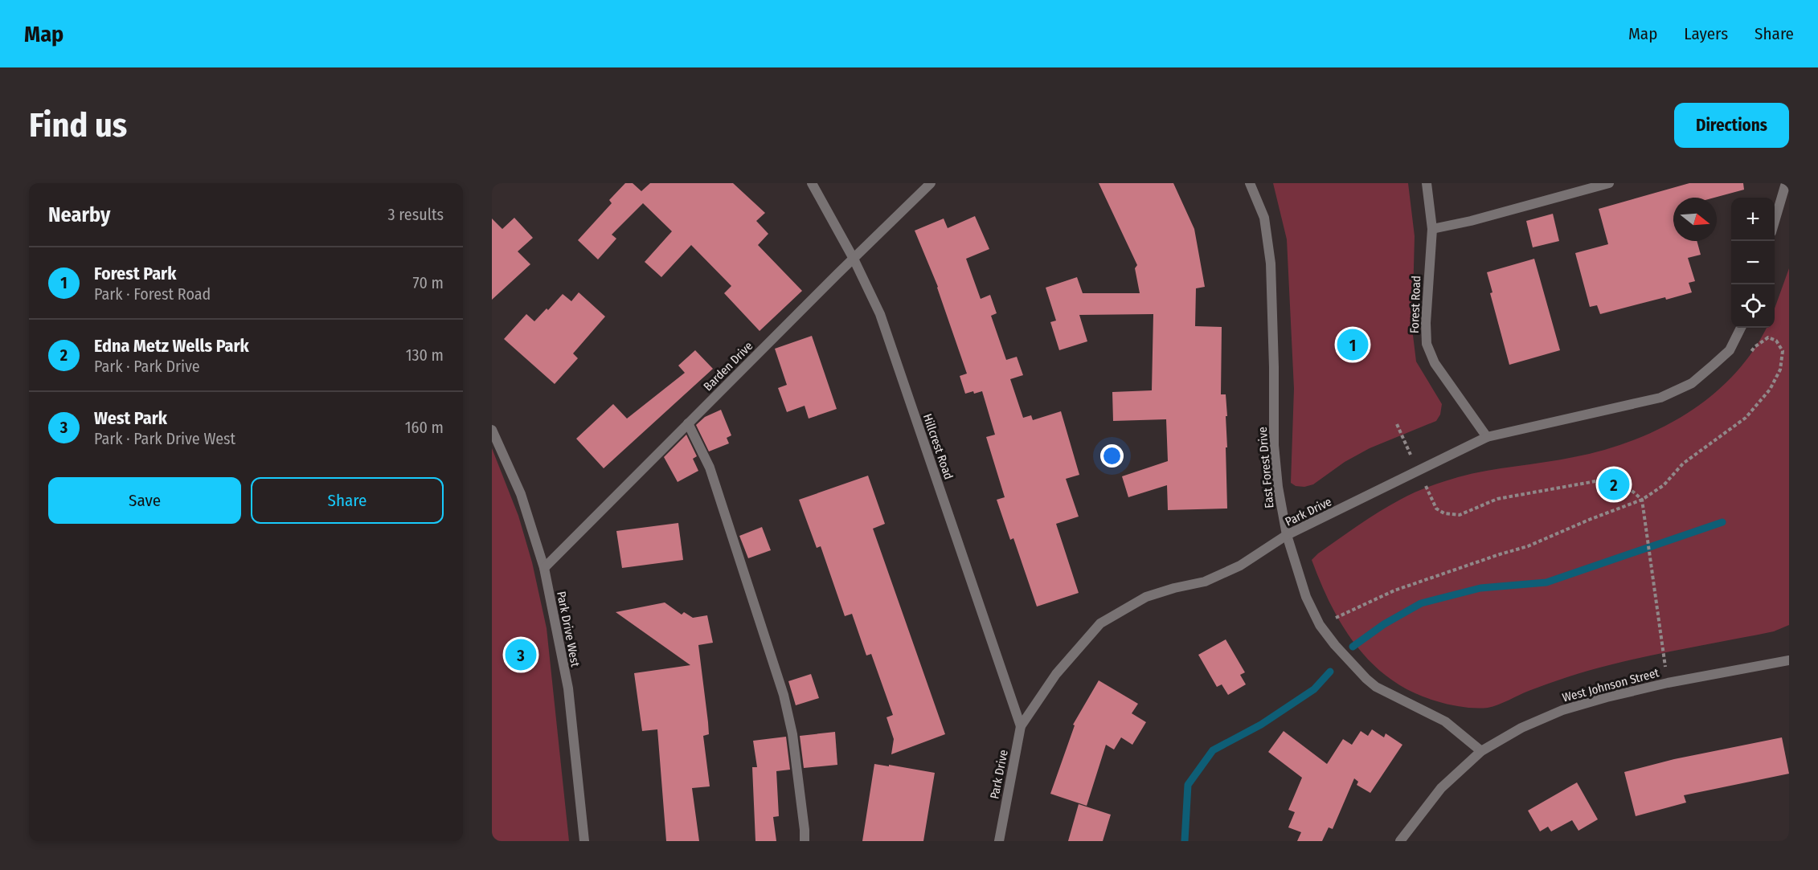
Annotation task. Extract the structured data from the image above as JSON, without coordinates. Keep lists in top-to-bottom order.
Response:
{
  "streets": {
    "street": [
      "Forest Road",
      "Barden Drive",
      "Hillcrest Road",
      "East Forest Drive",
      "Park Drive",
      "Park Drive West",
      "West Johnson Street"
    ]
  },
  "crossings": [
    ["Forest Road", "Park Drive"],
    ["Barden Drive", "Hillcrest Road"],
    ["Barden Drive", "Park Drive West"],
    ["Hillcrest Road", "Park Drive"],
    ["East Forest Drive", "Park Drive"],
    ["East Forest Drive", "West Johnson Street"]
  ],
  "north": "right",
  "page": {
    "header": "Map",
    "nav": ["Map", "Layers", "Share"],
    "buttons": [
      "Directions",
      ["Save", "Share"]
    ],
    "title": "Find us",
    "heading": ["Nearby", "3 results"],
    "map_buttons": ["+", "−"],
    "list": [
      {
        "mark": "1",
        "name": "Forest Park",
        "note": "Park · Forest Road",
        "value": "70 m"
      },
      {
        "mark": "2",
        "name": "Edna Metz Wells Park",
        "note": "Park · Park Drive",
        "value": "130 m"
      },
      {
        "mark": "3",
        "name": "West Park",
        "note": "Park · Park Drive West",
        "value": "160 m"
      }
    ],
    "pins": ["1", "2", "3"]
  }
}
